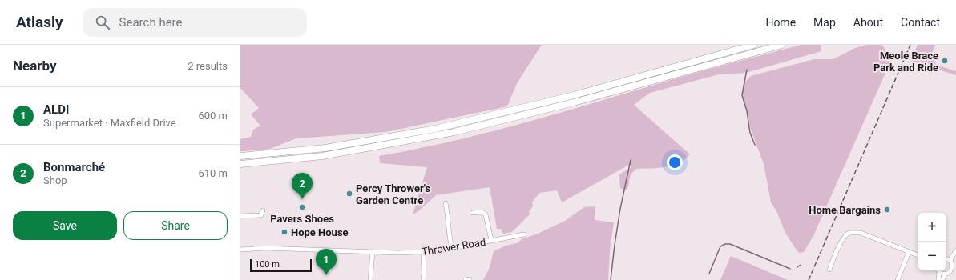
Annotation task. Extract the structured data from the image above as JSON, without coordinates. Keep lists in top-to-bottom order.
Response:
{
  "streets": {
    "street": ["Thrower Road"]
  },
  "places": [
    "Meole Brace Park and Ride",
    "Percy Thrower's Garden Centre",
    "Pavers Shoes",
    "Home Bargains",
    "Hope House"
  ],
  "scale_bar": "100 m",
  "page": {
    "header": "Atlasly",
    "search": "Search here",
    "nav": [
      "Home",
      "Map",
      "About",
      "Contact"
    ],
    "heading": ["Nearby", "2 results"],
    "list": [
      {
        "mark": "1",
        "name": "ALDI",
        "note": "Supermarket · Maxfield Drive",
        "value": "600 m"
      },
      {
        "mark": "2",
        "name": "Bonmarché",
        "note": "Shop",
        "value": "610 m"
      }
    ],
    "pins": ["2", "1"],
    "buttons": ["Save", "Share"],
    "map_buttons": ["+", "−"],
    "scale": "100 m"
  }
}
